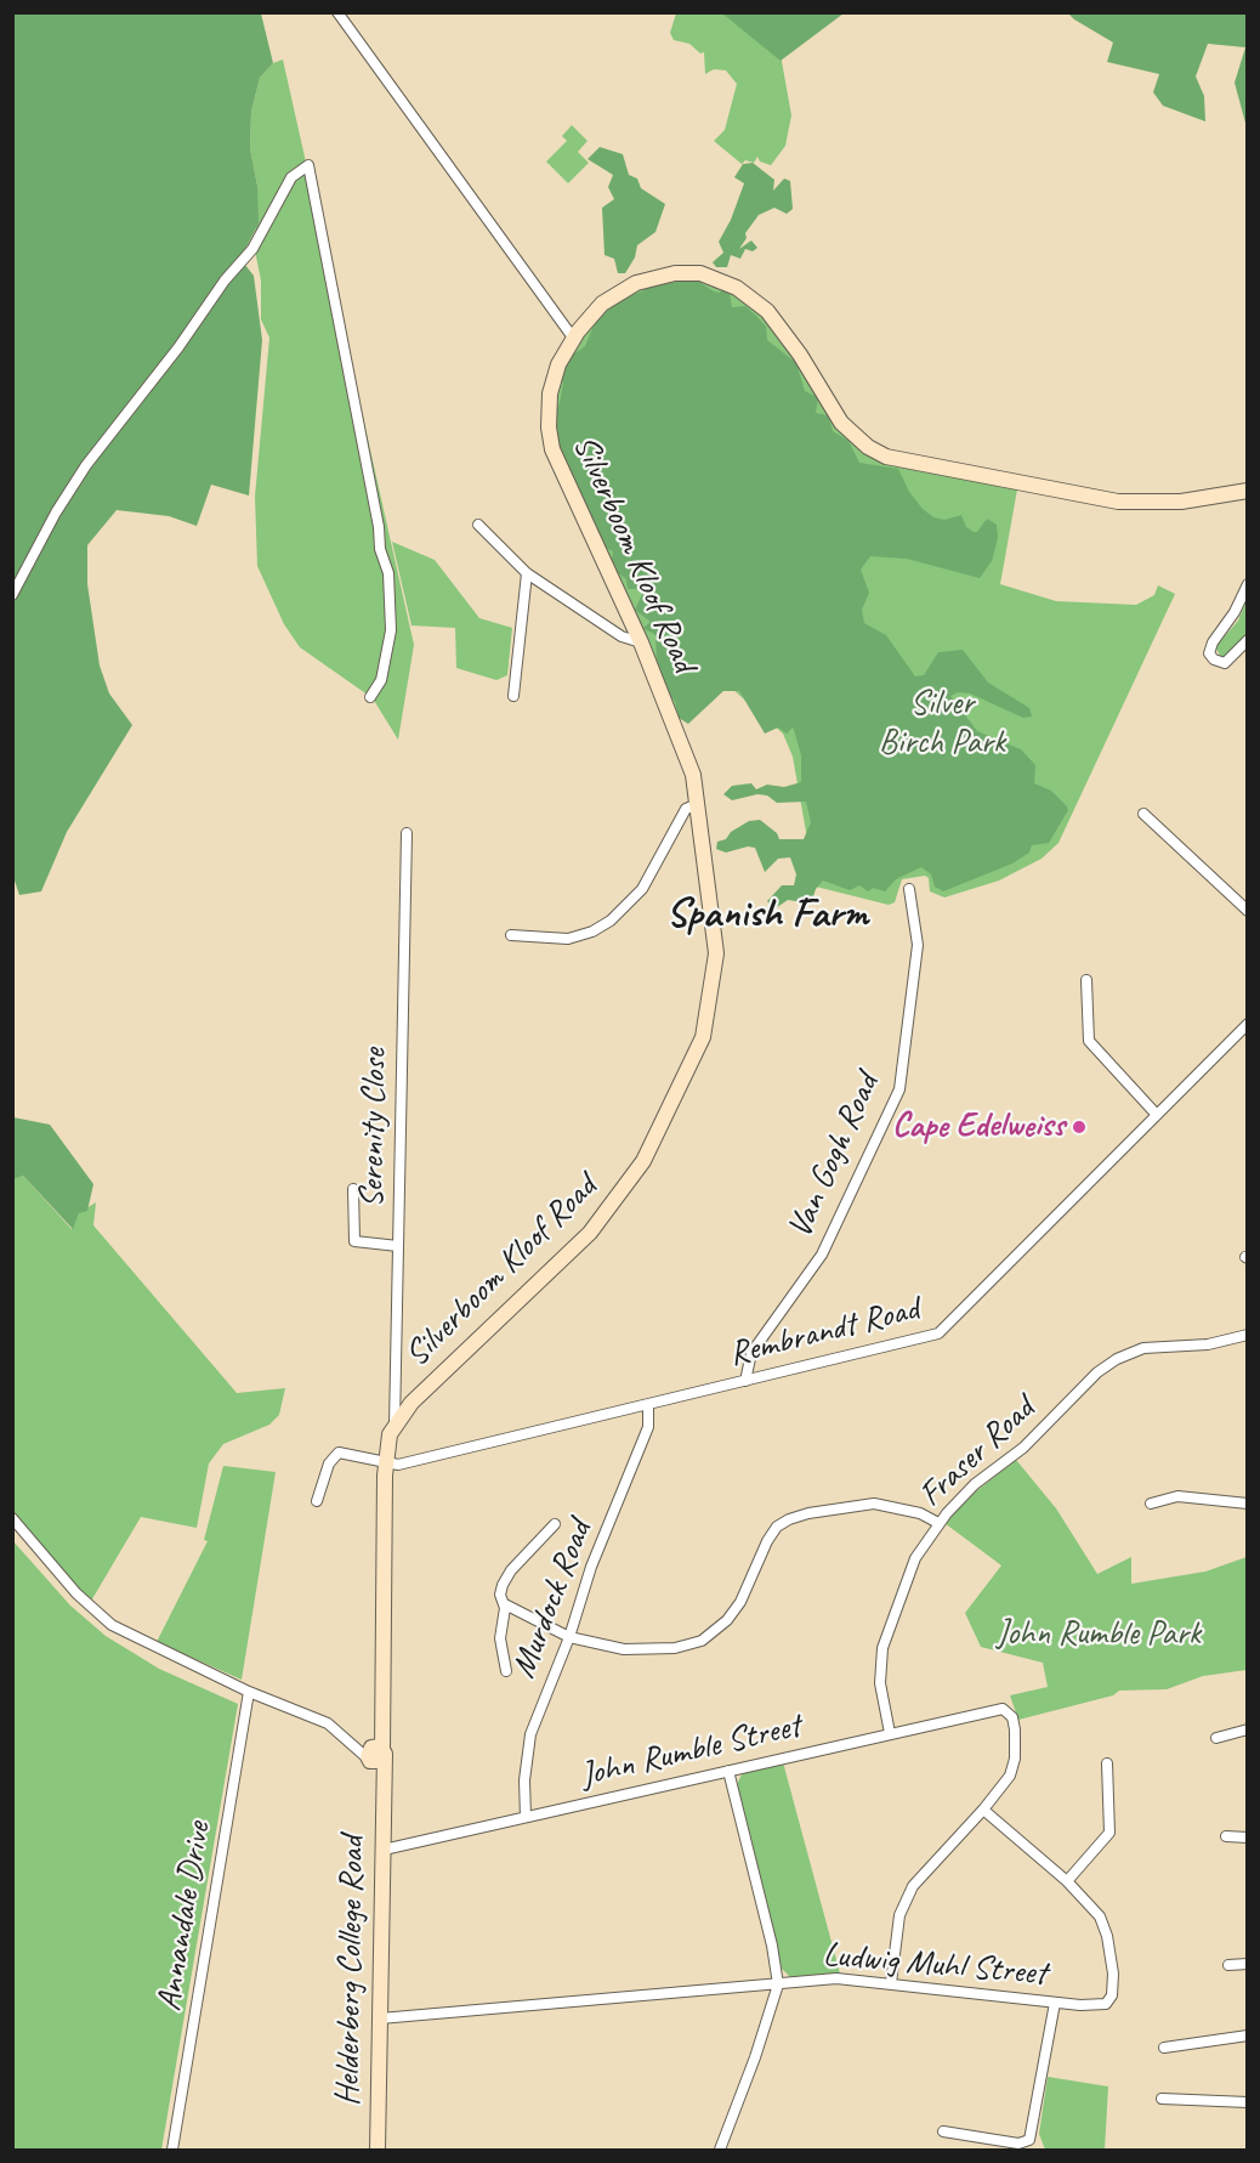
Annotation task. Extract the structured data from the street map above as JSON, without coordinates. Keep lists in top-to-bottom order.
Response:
{
  "streets": {
    "street": [
      "Silverboom Kloof Road",
      "Serenity Close",
      "Van Gogh Road",
      "Rembrandt Road",
      "Fraser Road",
      "Murdock Road",
      "John Rumble Street",
      "Annandale Drive",
      "Ludwig Muhl Street",
      "Helderberg College Road"
    ]
  },
  "crossings": [
    ["Silverboom Kloof Road", "Serenity Close"],
    ["Silverboom Kloof Road", "Rembrandt Road"],
    ["Silverboom Kloof Road", "Helderberg College Road"],
    ["Van Gogh Road", "Rembrandt Road"],
    ["Rembrandt Road", "Murdock Road"],
    ["Rembrandt Road", "Helderberg College Road"],
    ["Fraser Road", "John Rumble Street"],
    ["Murdock Road", "John Rumble Street"],
    ["John Rumble Street", "Ludwig Muhl Street"],
    ["John Rumble Street", "Helderberg College Road"],
    ["Ludwig Muhl Street", "Helderberg College Road"]
  ],
  "districts": ["Spanish Farm"],
  "parks": ["Silver Birch Park", "John Rumble Park"],
  "places": ["Cape Edelweiss"]
}
